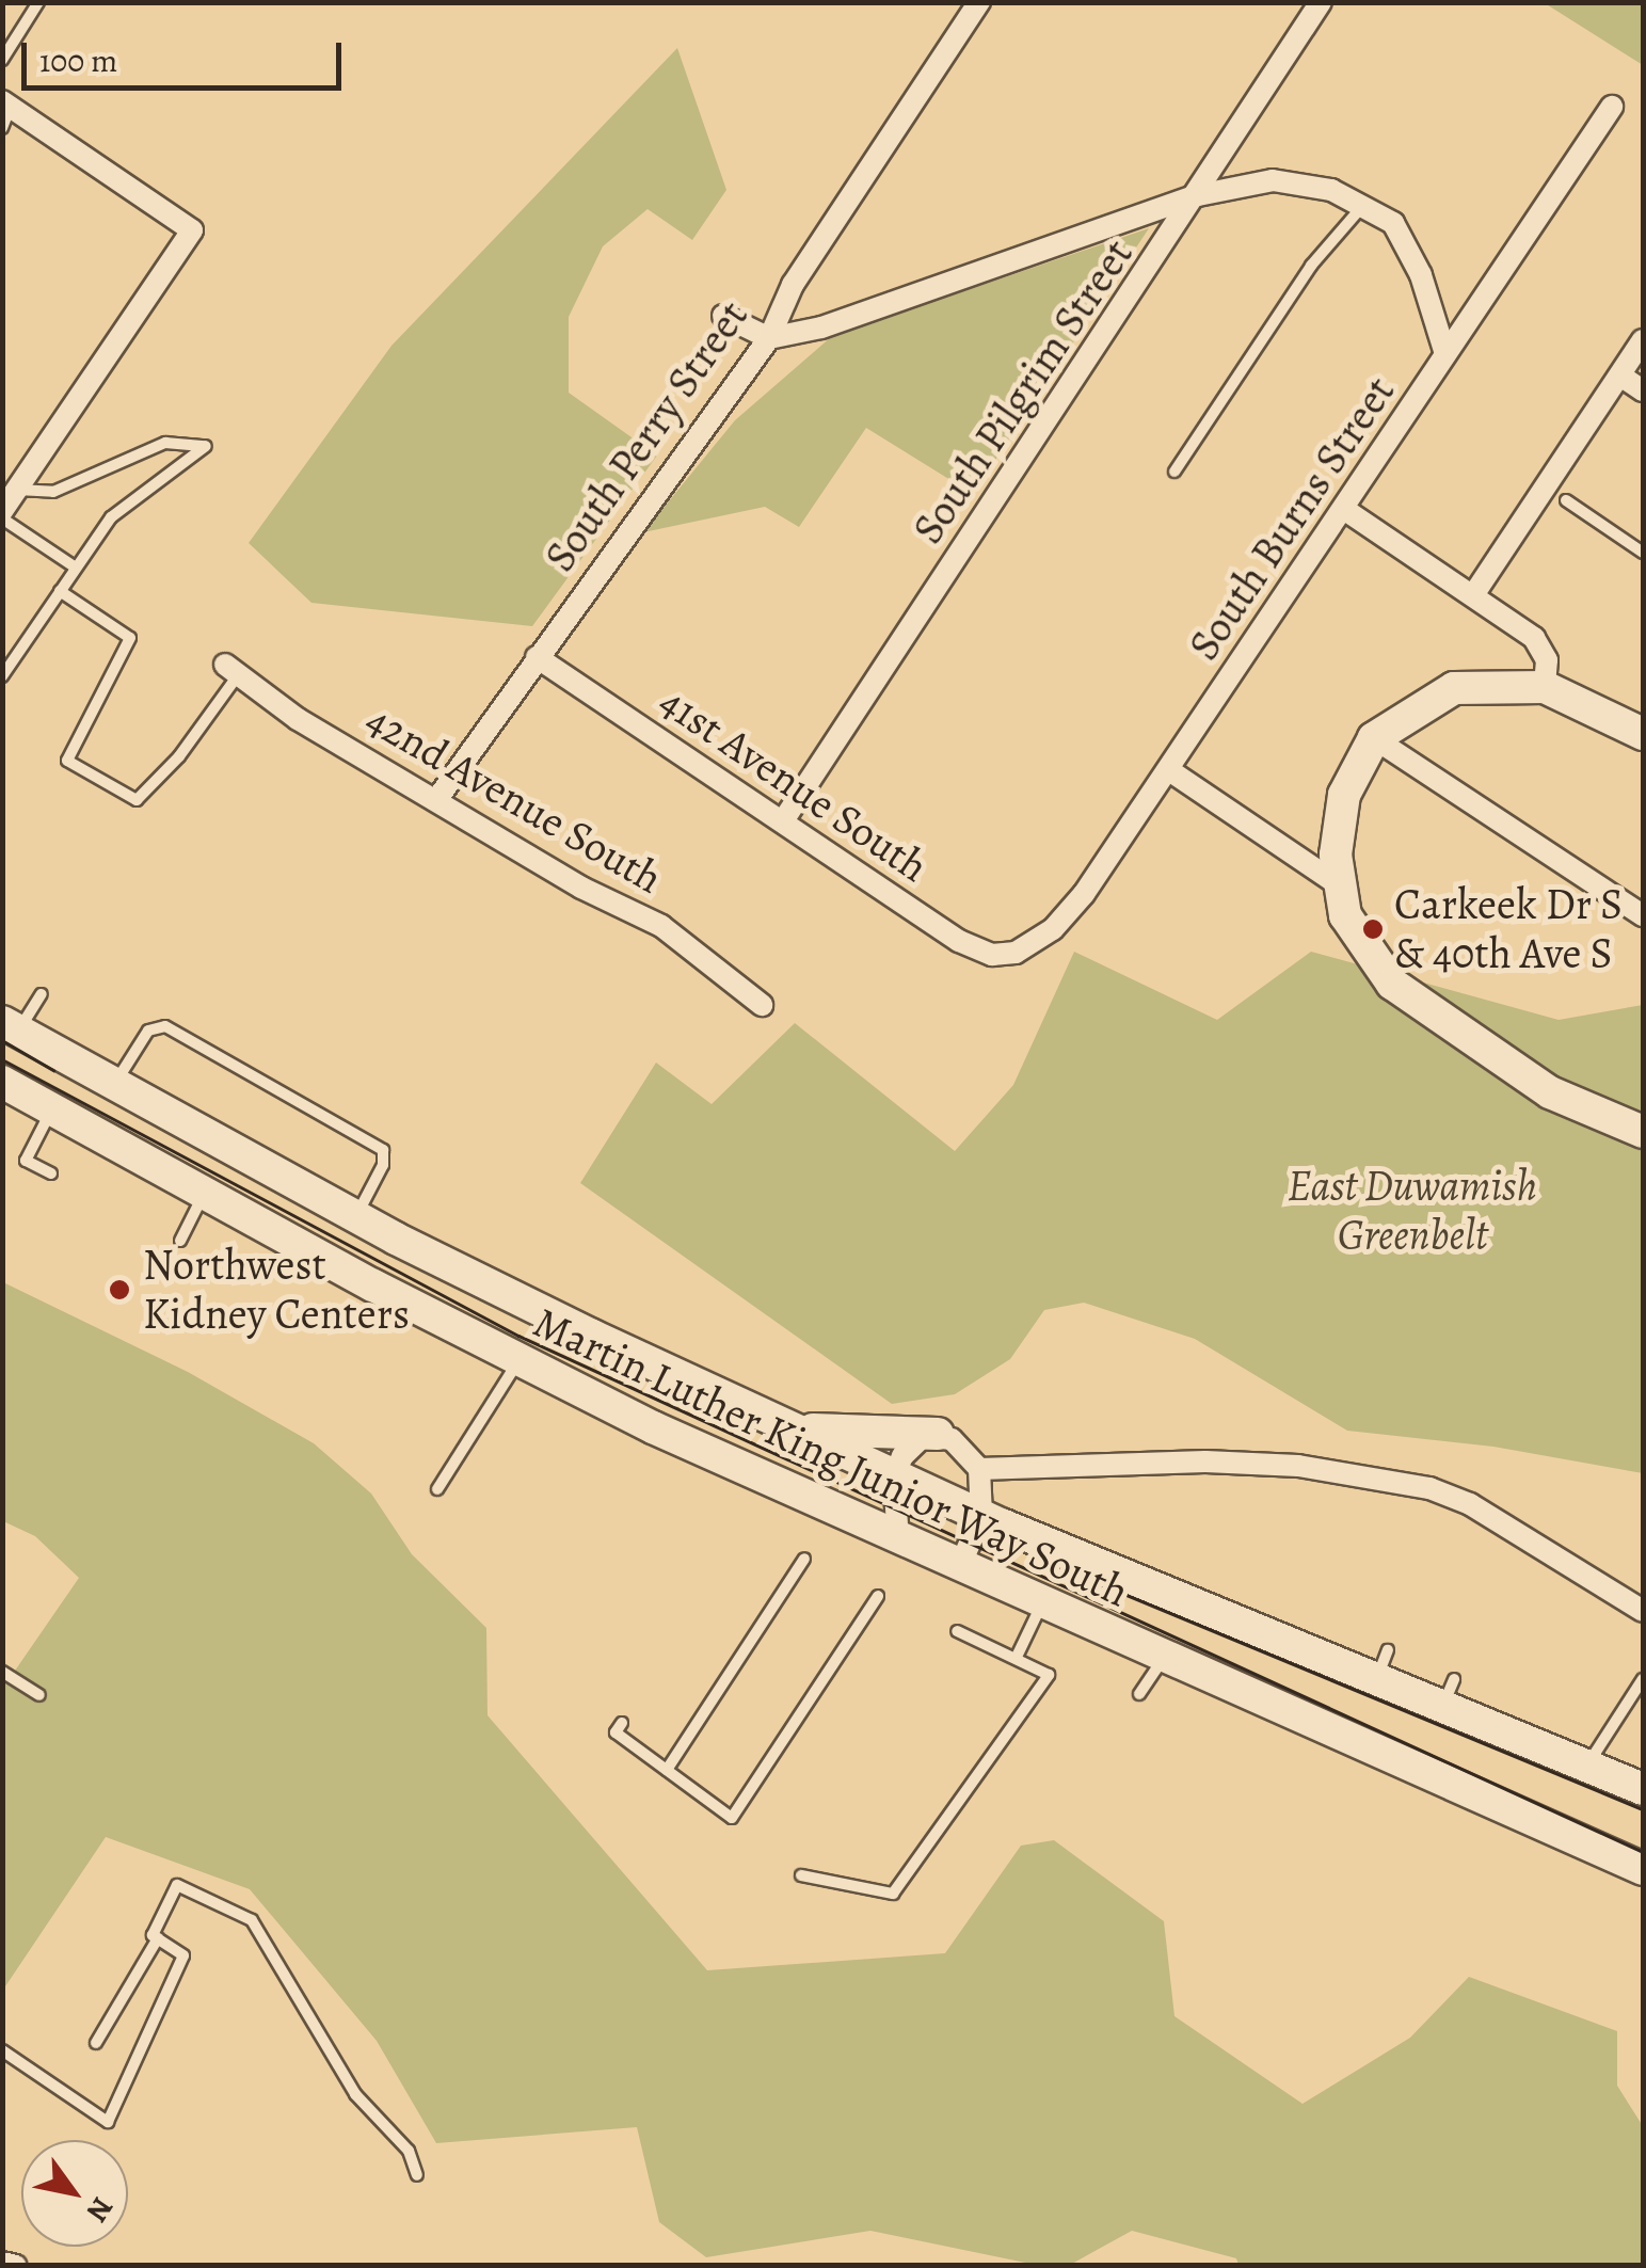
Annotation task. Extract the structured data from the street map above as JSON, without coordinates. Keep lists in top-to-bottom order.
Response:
{
  "streets": {
    "main road": ["Martin Luther King Junior Way South"],
    "street": [
      "South Pilgrim Street",
      "South Perry Street",
      "South Burns Street",
      "41st Avenue South",
      "42nd Avenue South"
    ]
  },
  "crossings": [
    ["South Pilgrim Street", "41st Avenue South"],
    ["South Perry Street", "41st Avenue South"],
    ["South Perry Street", "42nd Avenue South"],
    ["South Burns Street", "41st Avenue South"]
  ],
  "parks": ["East Duwamish Greenbelt"],
  "places": ["Carkeek Dr S & 40th Ave S", "Northwest Kidney Centers"],
  "scale_bar": "100 m",
  "north": "bottom right"
}
